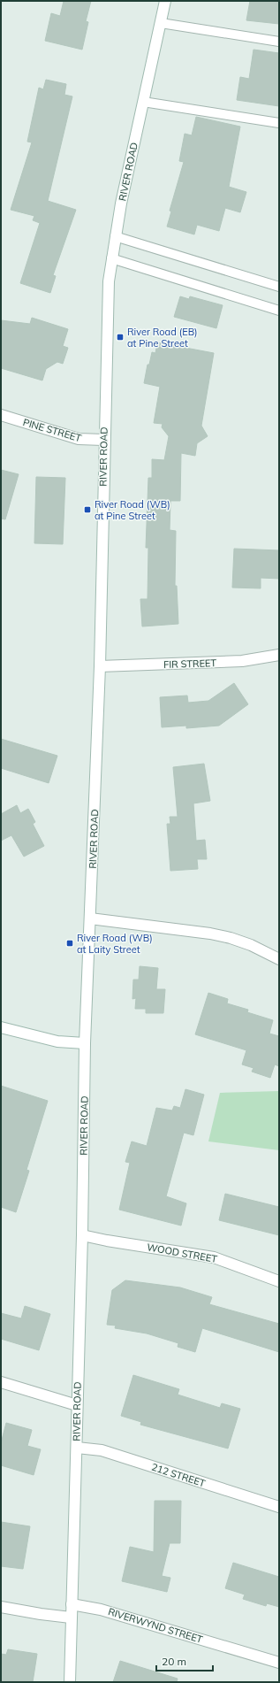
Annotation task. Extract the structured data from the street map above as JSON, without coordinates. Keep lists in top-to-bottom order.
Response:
{
  "streets": {
    "street": [
      "RIVER ROAD",
      "PINE STREET",
      "FIR STREET",
      "WOOD STREET",
      "212 STREET",
      "RIVERWYND STREET"
    ]
  },
  "crossings": [
    ["RIVER ROAD", "PINE STREET"],
    ["RIVER ROAD", "FIR STREET"],
    ["RIVER ROAD", "WOOD STREET"],
    ["RIVER ROAD", "212 STREET"],
    ["RIVER ROAD", "RIVERWYND STREET"]
  ],
  "places": {
    "transit": ["River Road (EB) at Pine Street", "River Road (WB) at Pine Street", "River Road (WB) at Laity Street"]
  },
  "scale_bar": "20 m"
}
